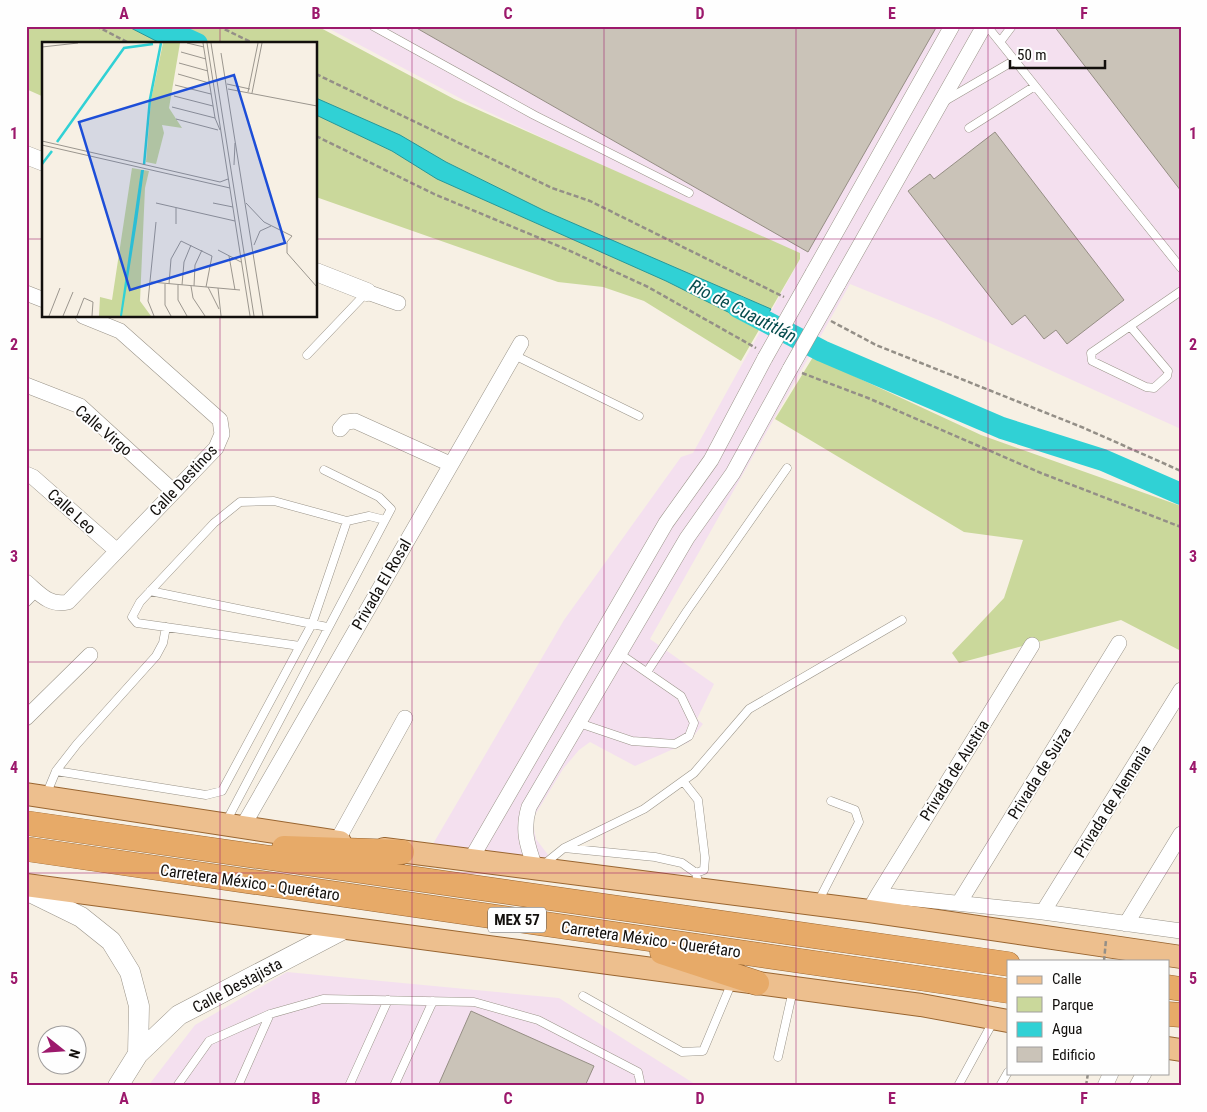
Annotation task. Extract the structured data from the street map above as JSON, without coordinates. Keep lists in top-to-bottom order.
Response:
{
  "streets": {
    "highway": ["Carretera México - Querétaro", "MEX 57"],
    "main road": ["Calle Destajista"],
    "street": [
      "Calle Virgo",
      "Calle Destinos",
      "Calle Leo",
      "Privada El Rosal",
      "Privada de Austria",
      "Privada de Suiza",
      "Privada de Alemania"
    ]
  },
  "crossings": [
    ["Calle Virgo", "Calle Destinos"],
    ["Calle Destinos", "Calle Leo"]
  ],
  "water": ["Rio de Cuautitlán"],
  "legend": [
    "Calle",
    "Parque",
    "Agua",
    "Edificio"
  ],
  "scale_bar": "50 m",
  "north": "right",
  "grid": {
    "columns": [
      "A",
      "B",
      "C",
      "D",
      "E",
      "F"
    ],
    "rows": [
      "1",
      "2",
      "3",
      "4",
      "5"
    ]
  }
}
